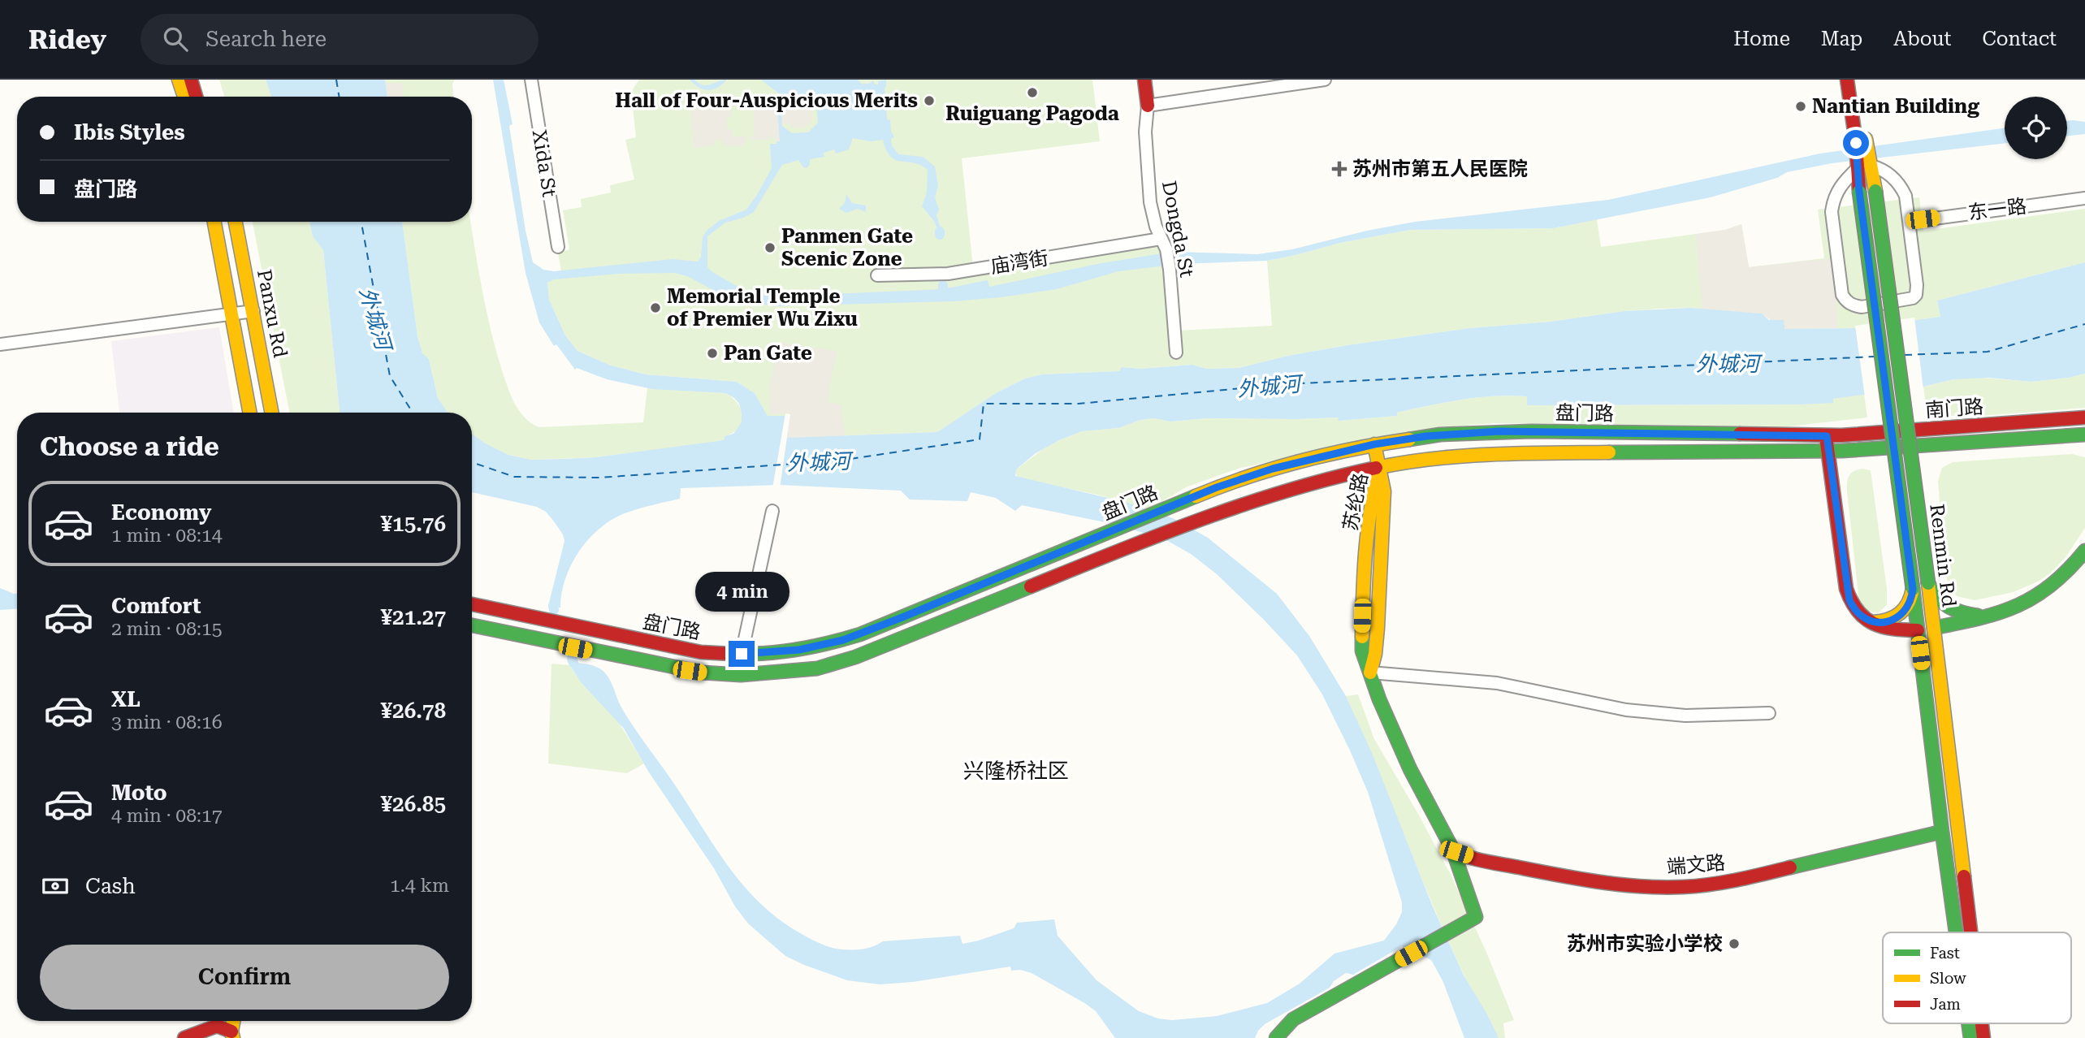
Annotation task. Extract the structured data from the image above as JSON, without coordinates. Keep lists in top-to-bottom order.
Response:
{
  "streets": {
    "main road": [
      "Dongda St",
      "Panxu Rd",
      "南门路",
      "盘门路",
      "苏纶路",
      "Renmin Rd",
      "端文路"
    ],
    "street": ["Xida St", "东一路", "庙湾街"]
  },
  "crossings": [
    ["Dongda St", "庙湾街"],
    ["南门路", "盘门路"],
    ["盘门路", "苏纶路"],
    ["Renmin Rd", "端文路"]
  ],
  "districts": ["兴隆桥社区"],
  "water": ["外城河"],
  "places": {
    "other": [
      "Ruiguang Pagoda",
      "Hall of Four-Auspicious Merits",
      "Nantian Building",
      "Panmen Gate Scenic Zone",
      "Memorial Temple of Premier Wu Zixu",
      "Pan Gate",
      "苏州市实验小学校"
    ],
    "health": ["苏州市第五人民医院"]
  },
  "legend": ["Fast", "Slow", "Jam"],
  "page": {
    "header": "Ridey",
    "search": "Search here",
    "nav": [
      "Home",
      "Map",
      "About",
      "Contact"
    ],
    "banner": ["Ibis Styles", "盘门路"],
    "heading": "Choose a ride",
    "list": [
      {
        "name": "Economy",
        "note": "1 min · 08:14",
        "value": "¥15.76"
      },
      {
        "name": "Comfort",
        "note": "2 min · 08:15",
        "value": "¥21.27"
      },
      {
        "name": "XL",
        "note": "3 min · 08:16",
        "value": "¥26.78"
      },
      {
        "name": "Moto",
        "note": "4 min · 08:17",
        "value": "¥26.85"
      }
    ],
    "bubble": "4 min",
    "pay": ["Cash", "1.4 km"],
    "buttons": "Confirm"
  }
}
